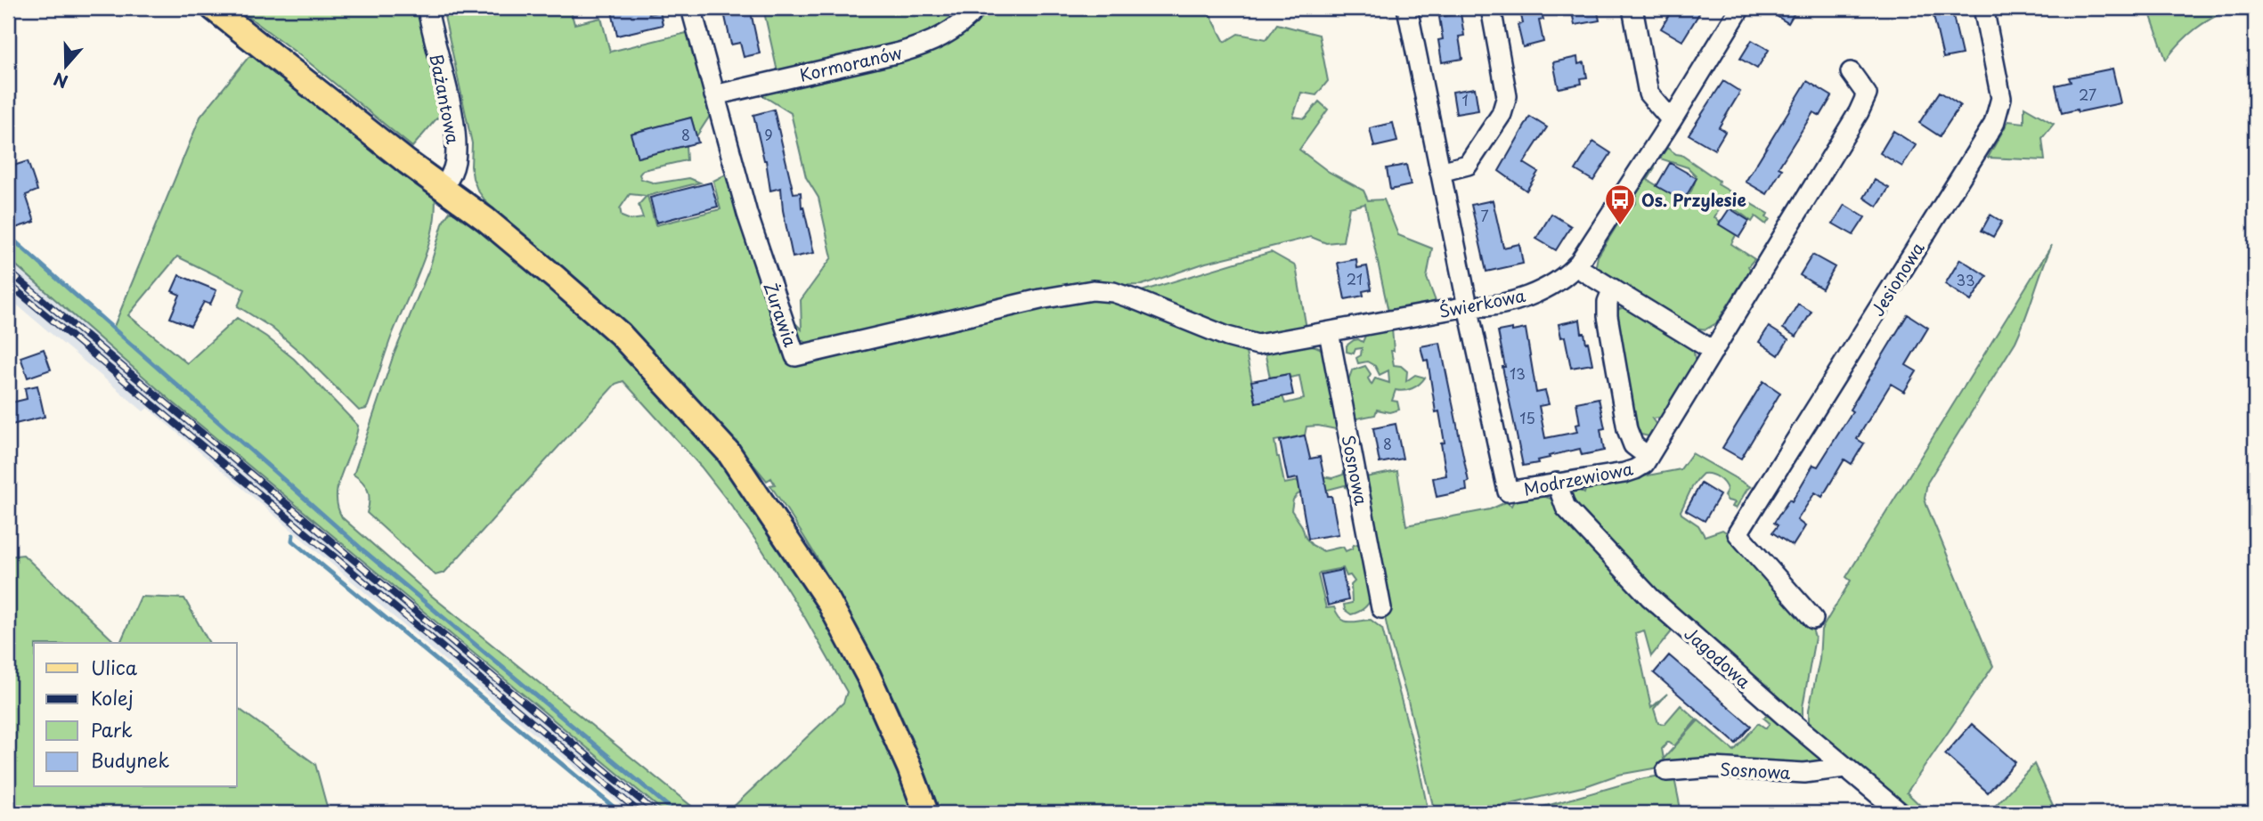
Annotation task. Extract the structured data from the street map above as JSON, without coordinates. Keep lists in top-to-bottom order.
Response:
{
  "streets": {
    "street": [
      "Kormoranów",
      "Bażantowa",
      "Jesionowa",
      "Świerkowa",
      "Żurawia",
      "Sosnowa",
      "Modrzewiowa",
      "Jagodowa"
    ]
  },
  "crossings": [
    ["Kormoranów", "Żurawia"],
    ["Świerkowa", "Żurawia"],
    ["Świerkowa", "Sosnowa"],
    ["Świerkowa", "Modrzewiowa"],
    ["Sosnowa", "Jagodowa"],
    ["Modrzewiowa", "Jagodowa"]
  ],
  "places": {
    "bus stop": ["Os. Przylesie"]
  },
  "house_numbers": [
    "27",
    "1",
    "8",
    "9",
    "7",
    "21",
    "33",
    "13",
    "15",
    "8"
  ],
  "legend": [
    "Ulica",
    "Kolej",
    "Park",
    "Budynek"
  ],
  "north": "bottom"
}
